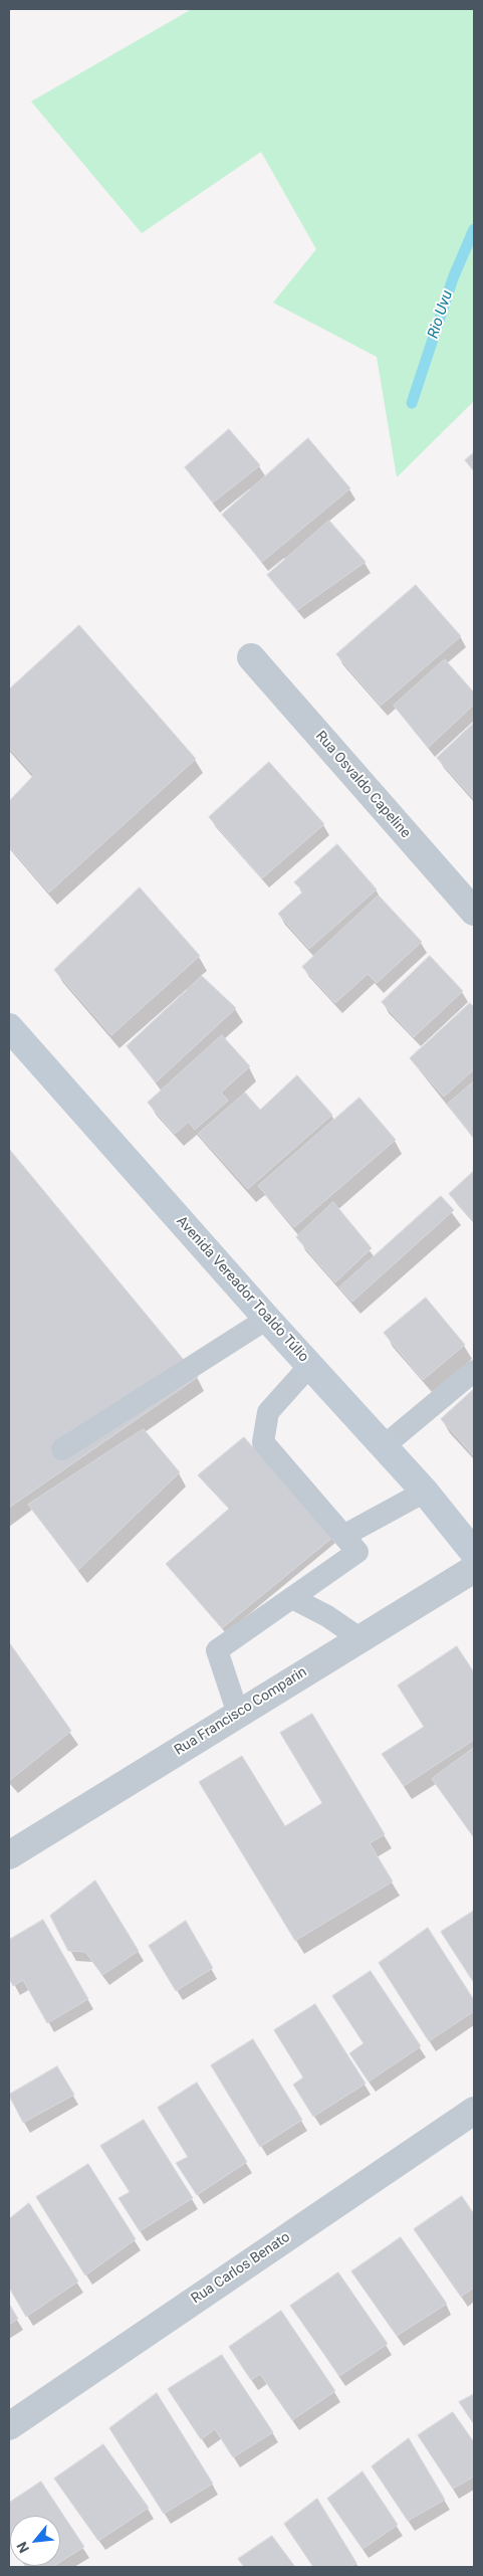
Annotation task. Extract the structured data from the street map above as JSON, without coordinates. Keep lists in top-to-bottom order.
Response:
{
  "streets": {
    "main road": ["Avenida Vereador Toaldo Túlio"],
    "street": ["Rua Osvaldo Capeline", "Rua Francisco Comparin", "Rua Carlos Benato"]
  },
  "water": ["Rio Uvu"],
  "north": "bottom left"
}
